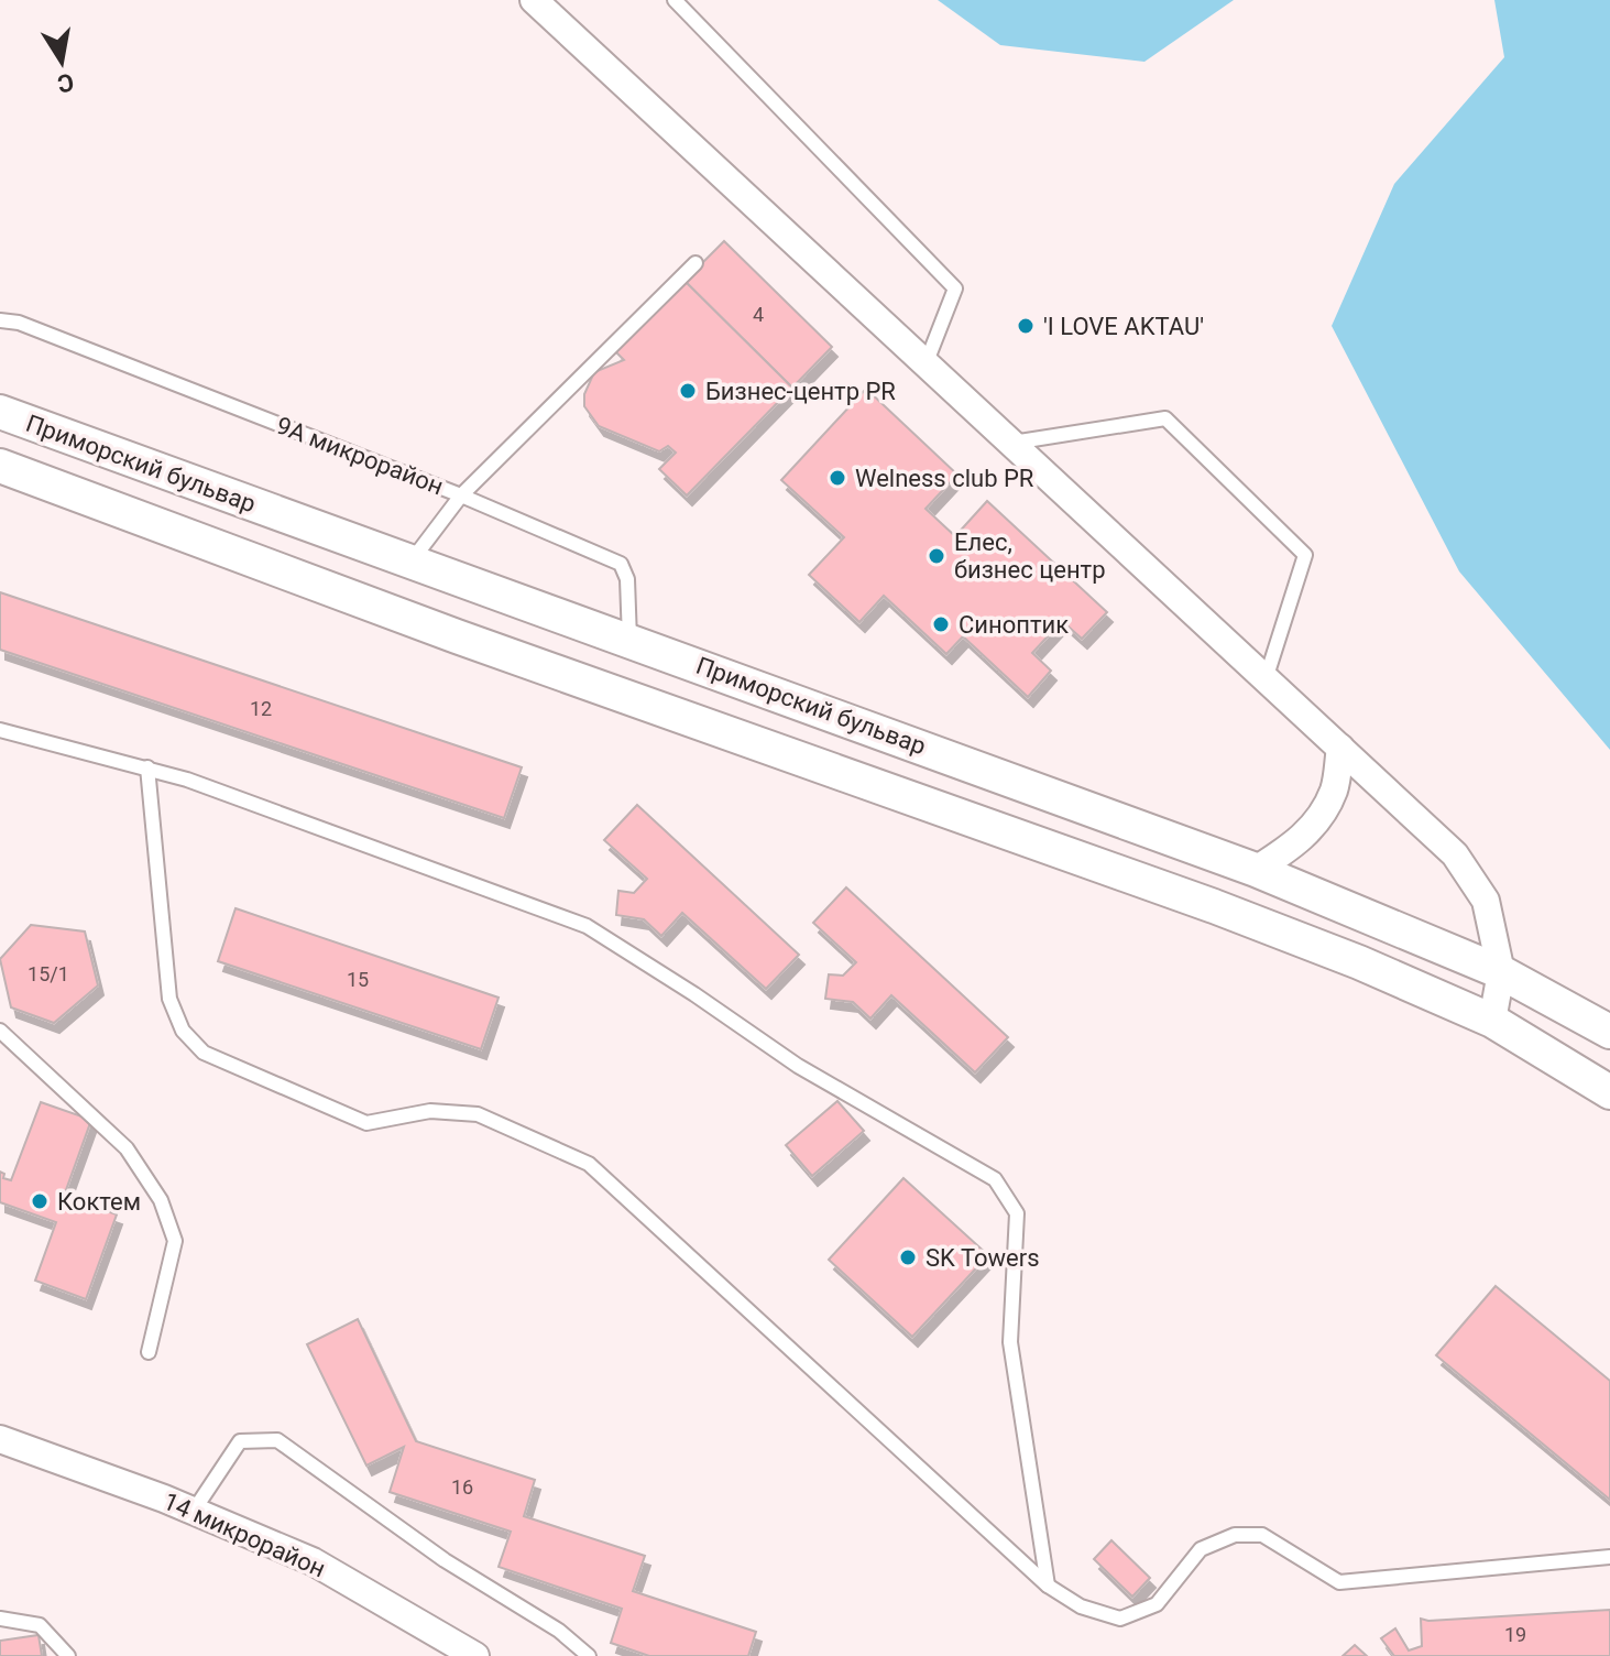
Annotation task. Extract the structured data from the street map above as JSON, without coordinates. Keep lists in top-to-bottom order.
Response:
{
  "streets": {
    "street": ["Приморский бульвар", "14 микрорайон"],
    "lane": ["9А микрорайон"]
  },
  "places": [
    "'I LOVE AKTAU'",
    "Бизнес-центр PR",
    "Welness club PR",
    "Елес, бизнес центр",
    "Синоптик",
    "Коктем",
    "SK Towers"
  ],
  "house_numbers": [
    "4",
    "12",
    "15/1",
    "15",
    "16",
    "19"
  ],
  "north": "bottom"
}
